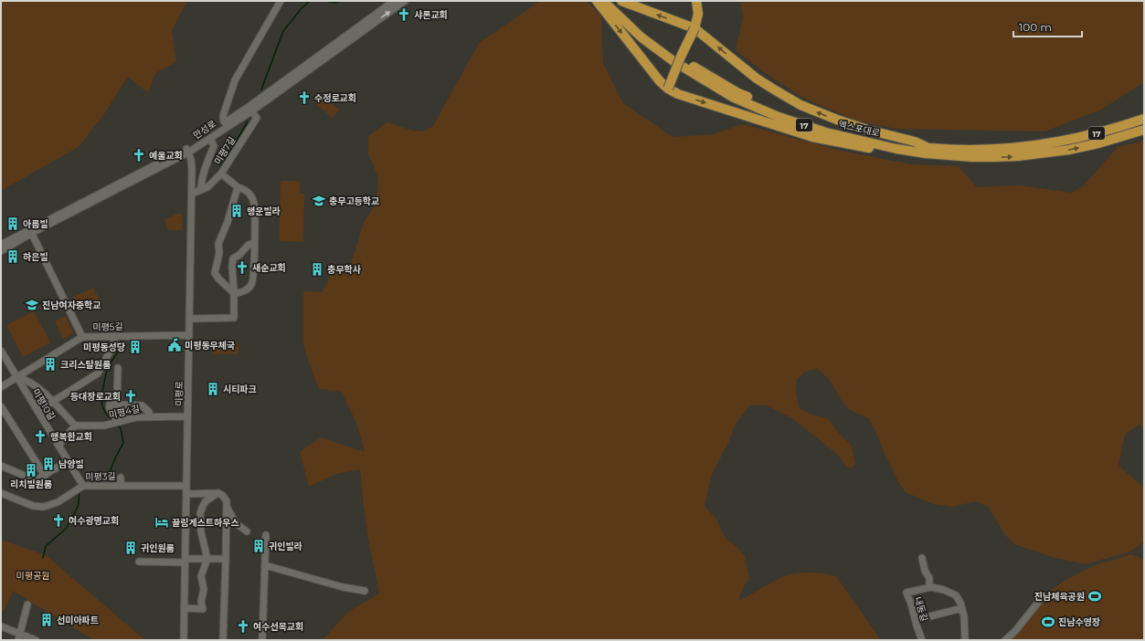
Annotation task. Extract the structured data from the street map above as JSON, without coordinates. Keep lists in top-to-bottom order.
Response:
{
  "streets": {
    "highway": ["17", "엑스포대로"],
    "street": [
      "만성로",
      "미평7길",
      "미평5길",
      "미평로",
      "미평10길",
      "미평4길",
      "미평3길",
      "내동길"
    ]
  },
  "crossings": [
    ["만성로", "미평7길"],
    ["만성로", "미평로"],
    ["미평7길", "미평로"],
    ["미평5길", "미평로"],
    ["미평5길", "미평10길"],
    ["미평로", "미평4길"],
    ["미평로", "미평3길"],
    ["미평10길", "미평3길"]
  ],
  "parks": ["미평공원"],
  "places": {
    "church": [
      "샤론교회",
      "수정로교회",
      "예울교회",
      "새순교회",
      "등대장로교회",
      "행복한교회",
      "여수광명교회",
      "여수선목교회"
    ],
    "school or university": ["충무고등학교", "진남여자중학교"],
    "building": [
      "행운빌라",
      "아름빌",
      "하은빌",
      "충무학사",
      "미평동성당",
      "크리스탈원룸",
      "시티파크",
      "남양빌",
      "리치빌원룸",
      "귀인빌라",
      "귀인원룸",
      "선미아파트"
    ],
    "public building": ["미평동우체국"],
    "hotel": ["끌림게스트하우스"],
    "sports": ["진남체육공원", "진남수영장"]
  },
  "scale_bar": "100 m"
}
